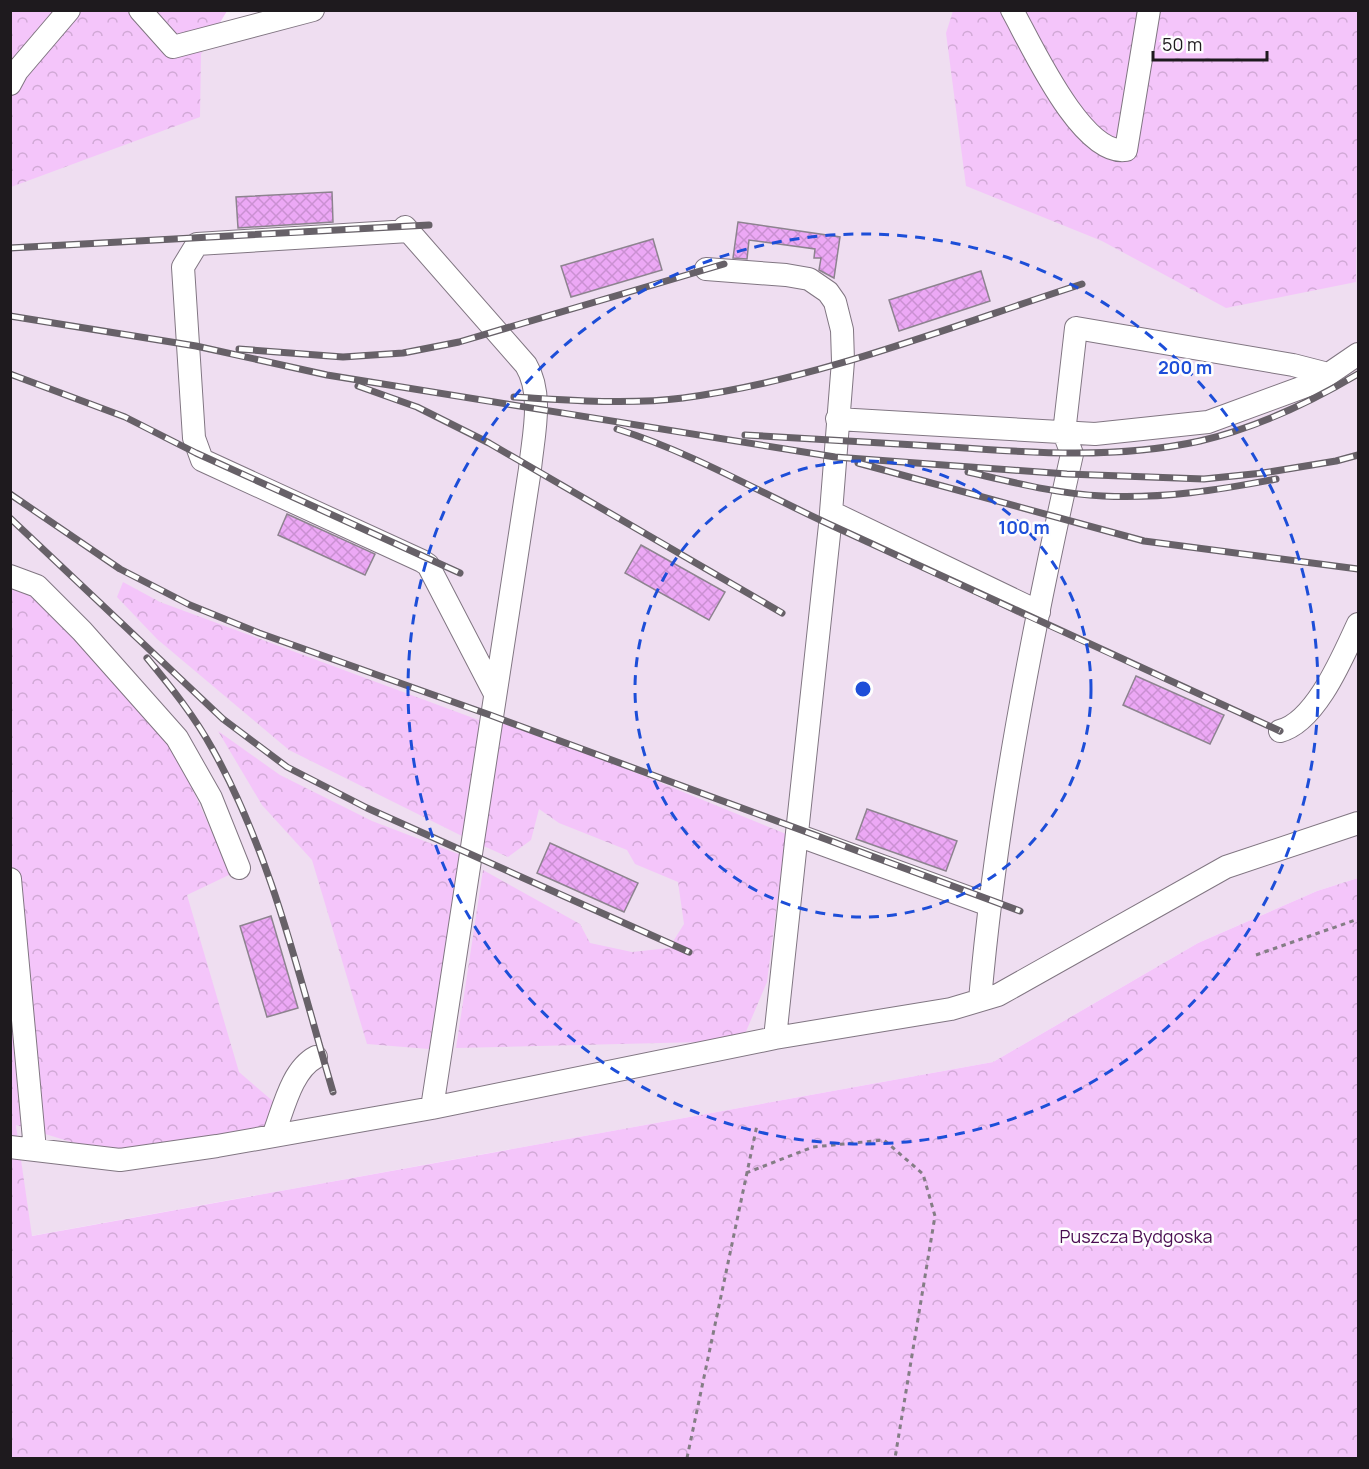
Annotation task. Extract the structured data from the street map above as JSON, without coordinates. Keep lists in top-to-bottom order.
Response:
{
  "parks": ["Puszcza Bydgoska"],
  "scale_bar": "50 m",
  "rings": ["200 m", "100 m"]
}
